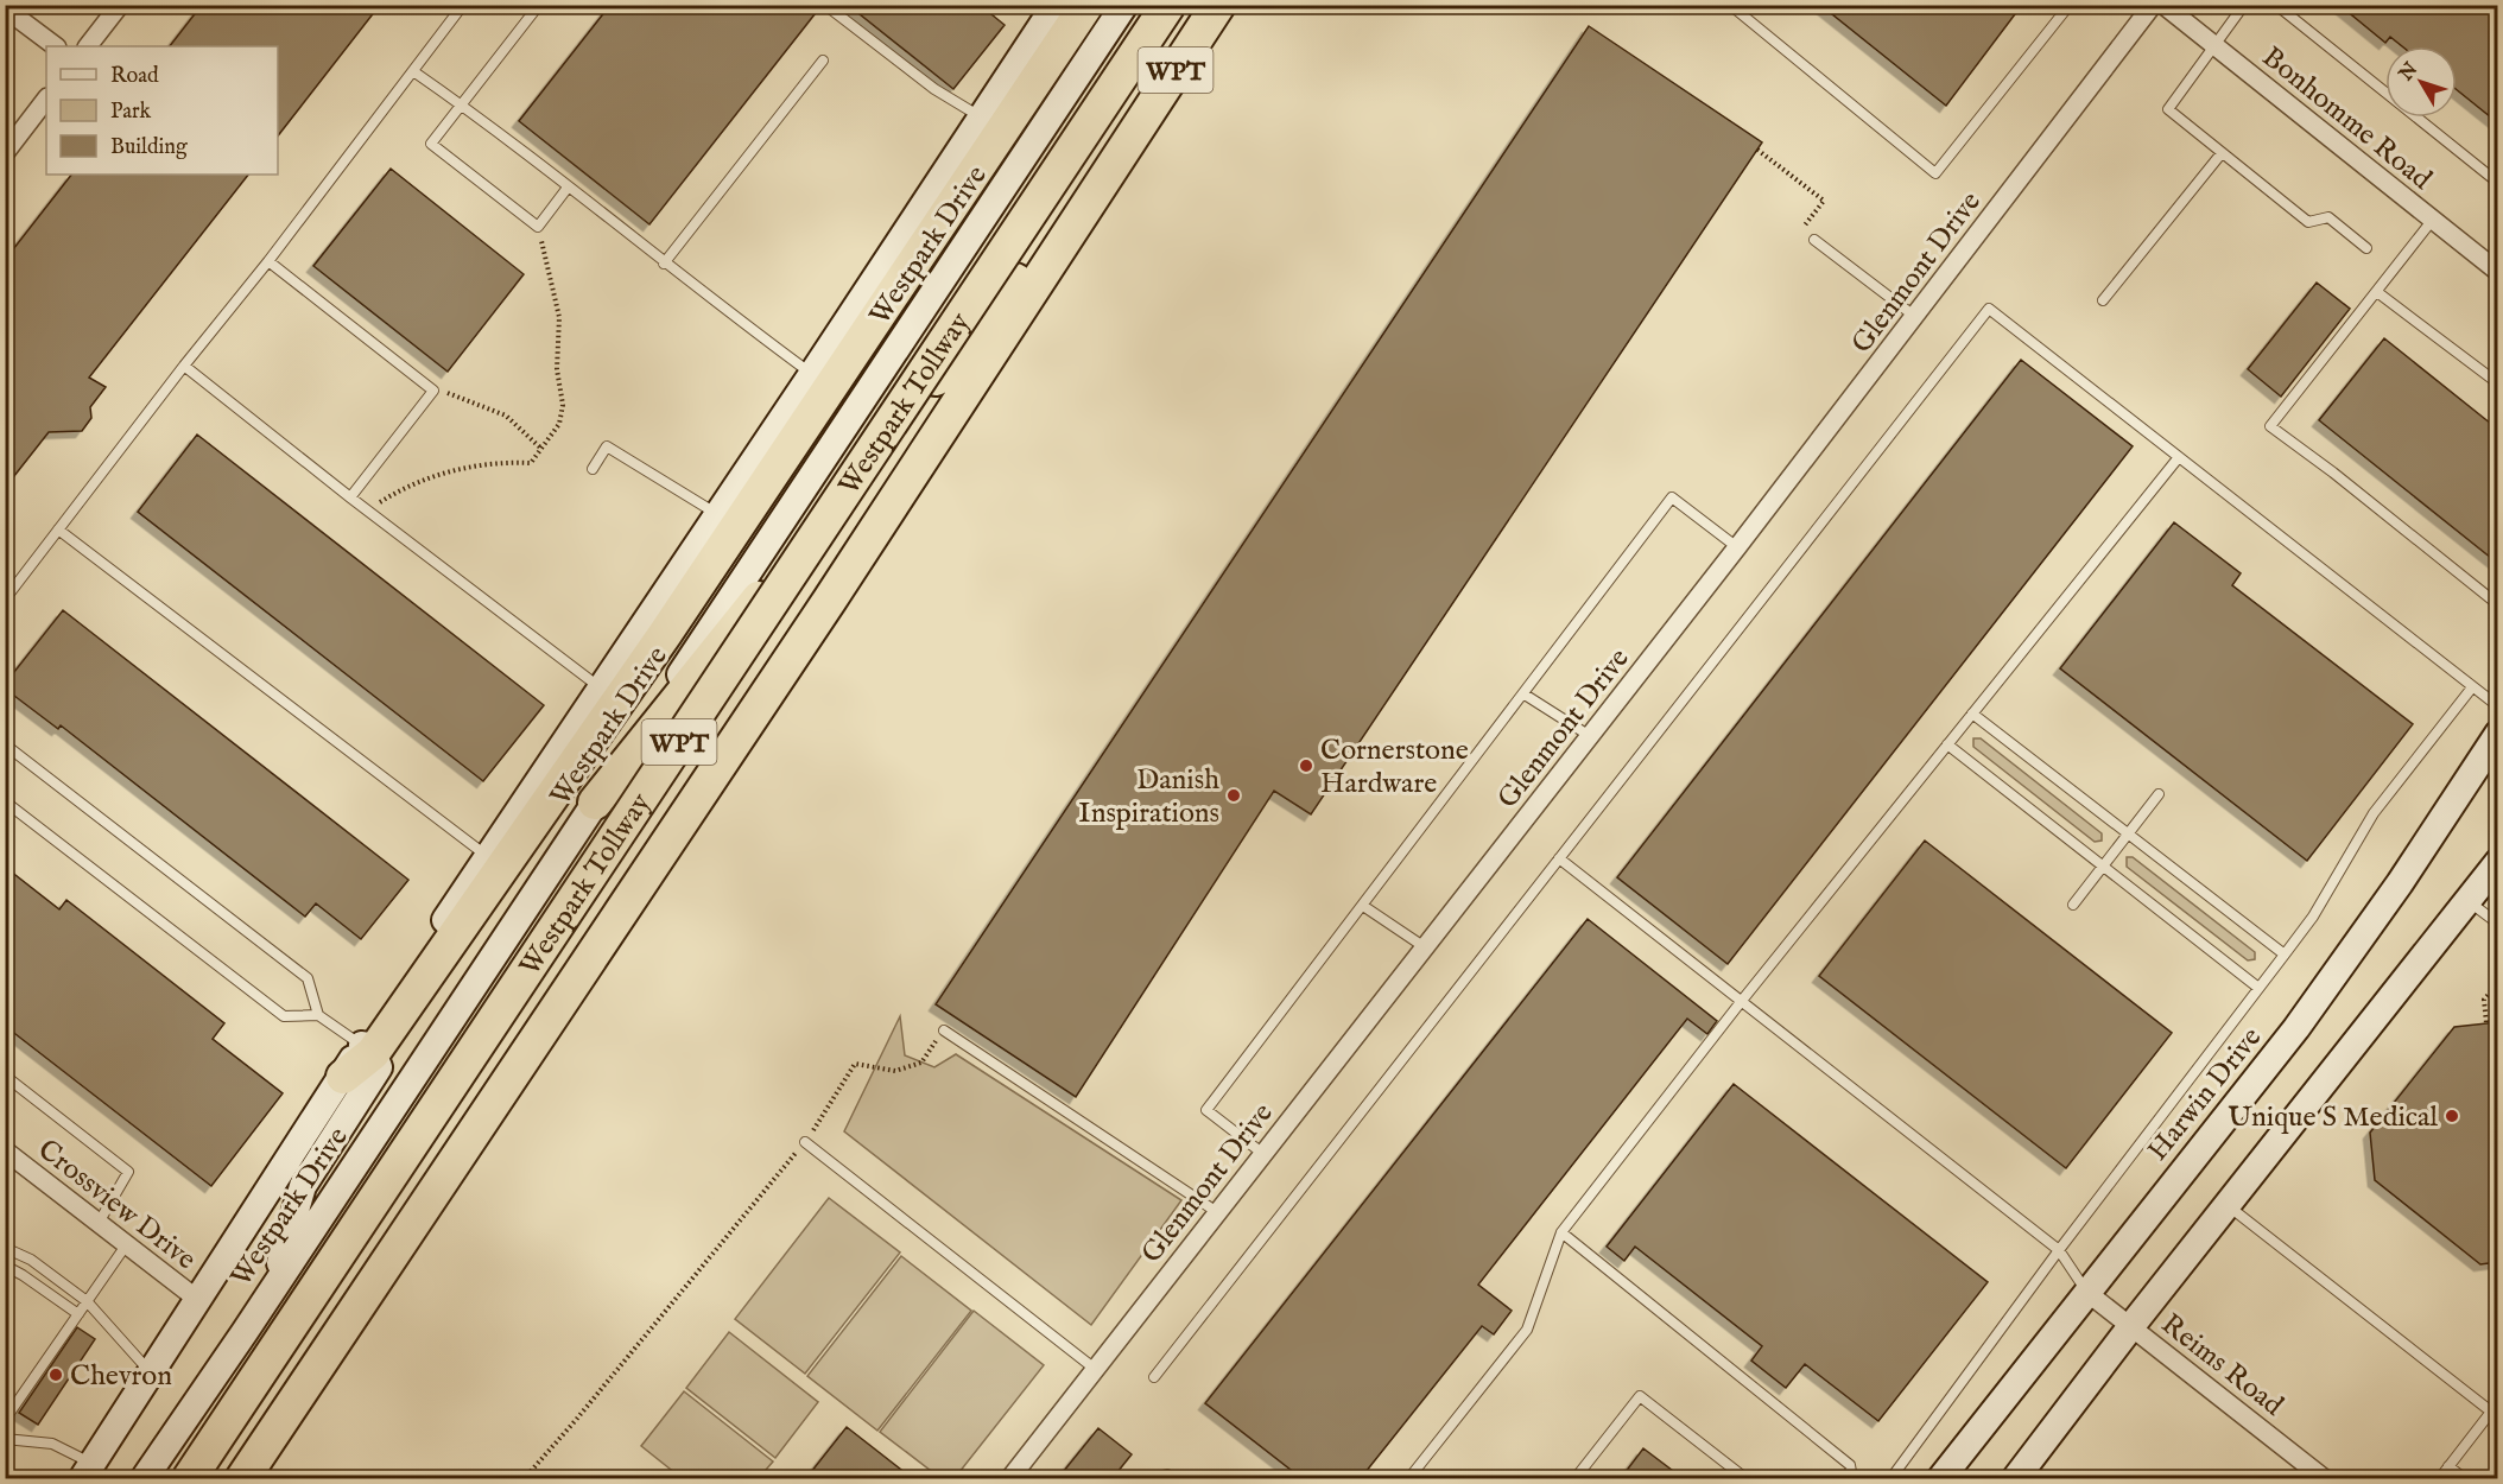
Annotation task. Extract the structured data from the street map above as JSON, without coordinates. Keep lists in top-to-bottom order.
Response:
{
  "streets": {
    "highway": ["WPT", "Westpark Tollway"],
    "main road": ["Westpark Drive", "Harwin Drive"],
    "street": [
      "Bonhomme Road",
      "Glenmont Drive",
      "Crossview Drive",
      "Reims Road"
    ]
  },
  "crossings": [
    ["Westpark Drive", "Crossview Drive"],
    ["Harwin Drive", "Reims Road"]
  ],
  "places": [
    "Cornerstone Hardware",
    "Danish Inspirations",
    "Unique S Medical",
    "Chevron"
  ],
  "legend": ["Road", "Park", "Building"],
  "north": "top left"
}
